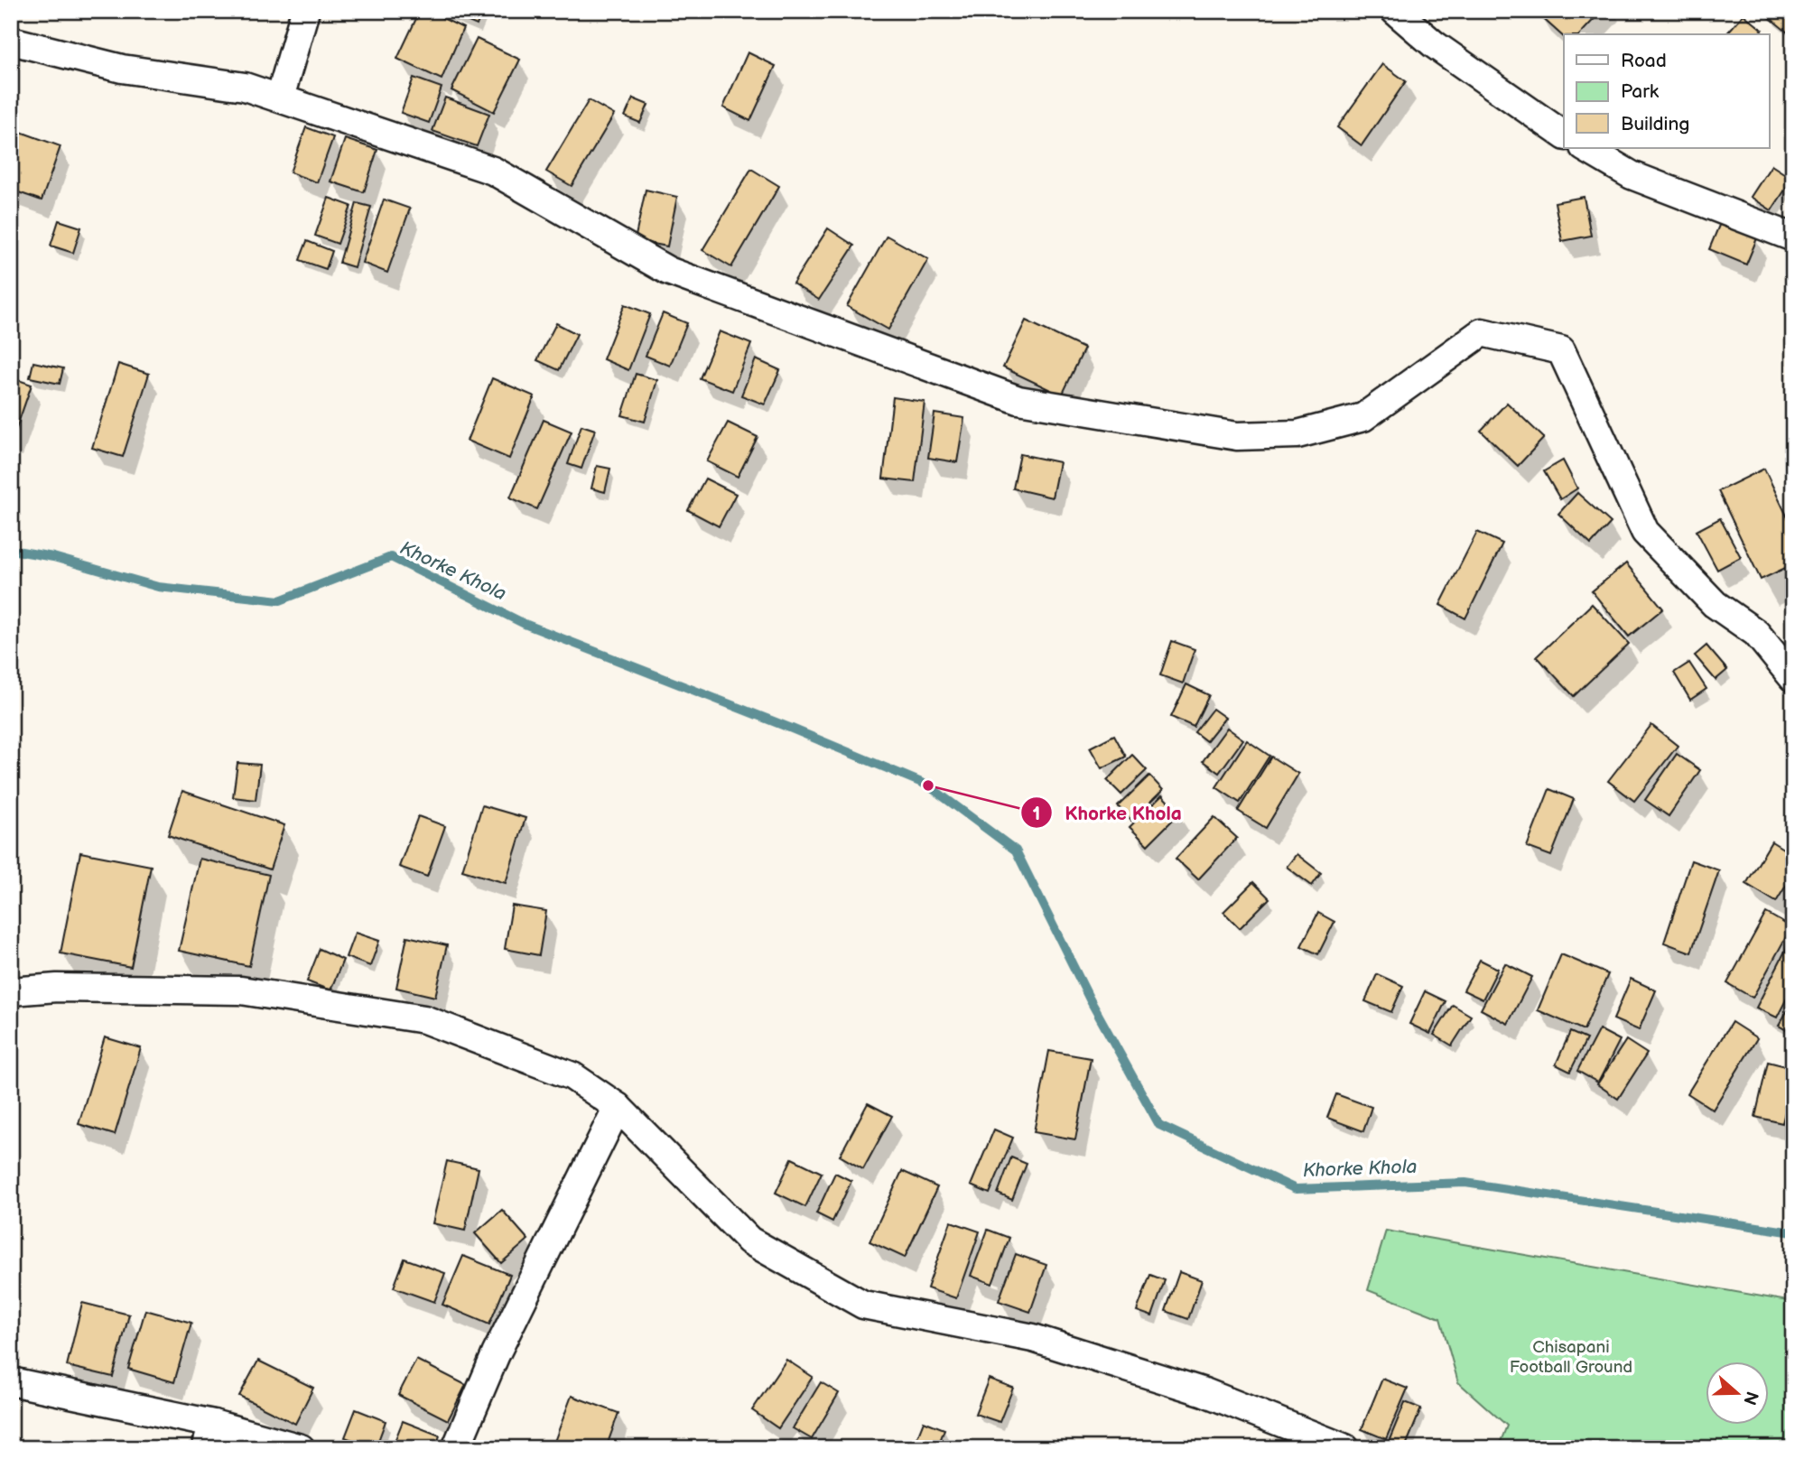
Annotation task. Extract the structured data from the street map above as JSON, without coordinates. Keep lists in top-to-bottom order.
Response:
{
  "water": ["Khorke Khola"],
  "parks": ["Chisapani Football Ground"],
  "places": ["Khorke Khola"],
  "legend": ["Road", "Park", "Building"],
  "north": "right"
}
